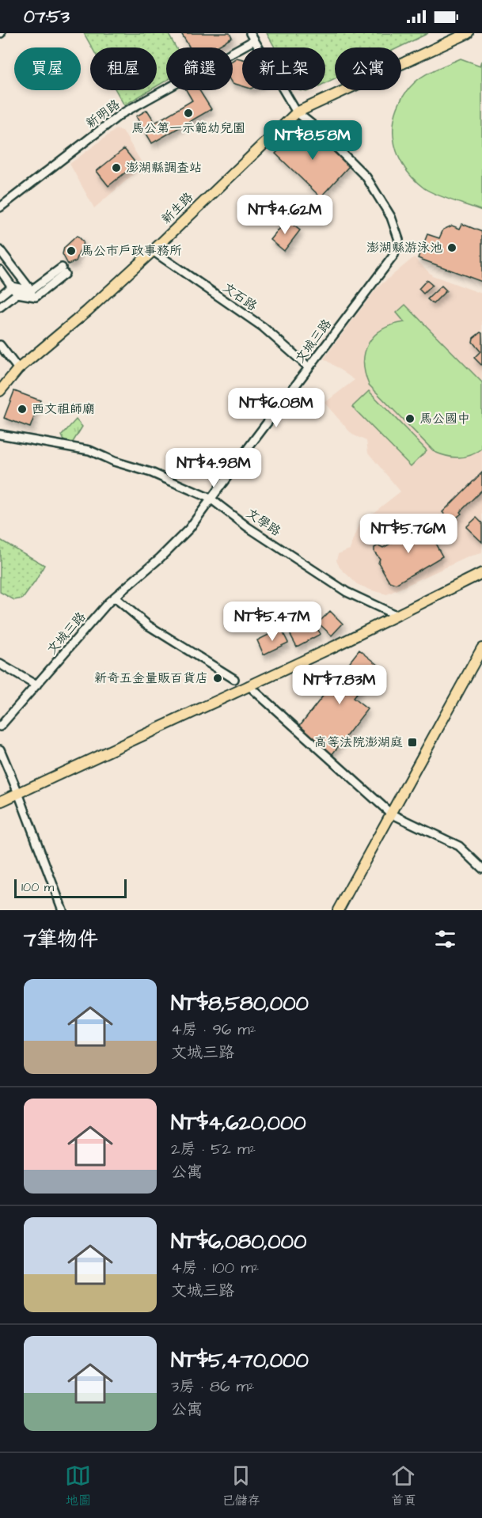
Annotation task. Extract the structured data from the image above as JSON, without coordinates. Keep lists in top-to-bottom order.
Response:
{
  "streets": {
    "main road": ["新生路"],
    "street": [
      "新明路",
      "文石路",
      "文城三路",
      "文學路"
    ]
  },
  "crossings": [
    ["新生路", "文石路"],
    ["新生路", "文城三路"],
    ["文石路", "文城三路"],
    ["文城三路", "文學路"]
  ],
  "places": {
    "other": [
      "馬公第一示範幼兒園",
      "澎湖縣調查站",
      "澎湖縣游泳池",
      "馬公市戶政事務所",
      "西文祖師廟",
      "馬公國中",
      "新奇五金量販百貨店"
    ],
    "transit": ["高等法院澎湖庭"]
  },
  "scale_bar": "100 m",
  "page": {
    "status": "07:53",
    "chip": [
      "買屋",
      "租屋",
      "篩選",
      "新上架",
      "公寓"
    ],
    "price": [
      "NT$8.58M",
      "NT$4.62M",
      "NT$6.08M",
      "NT$4.98M",
      "NT$5.76M",
      "NT$5.47M",
      "NT$7.83M"
    ],
    "scale": "100 m",
    "heading": "7筆物件",
    "list": [
      {
        "name": "NT$8,580,000",
        "note": "4房 · 96 m² · 文城三路"
      },
      {
        "name": "NT$4,620,000",
        "note": "2房 · 52 m² · 公寓"
      },
      {
        "name": "NT$6,080,000",
        "note": "4房 · 100 m² · 文城三路"
      },
      {
        "name": "NT$5,470,000",
        "note": "3房 · 86 m² · 公寓"
      }
    ],
    "tabs": ["地圖", "已儲存", "首頁"]
  }
}
